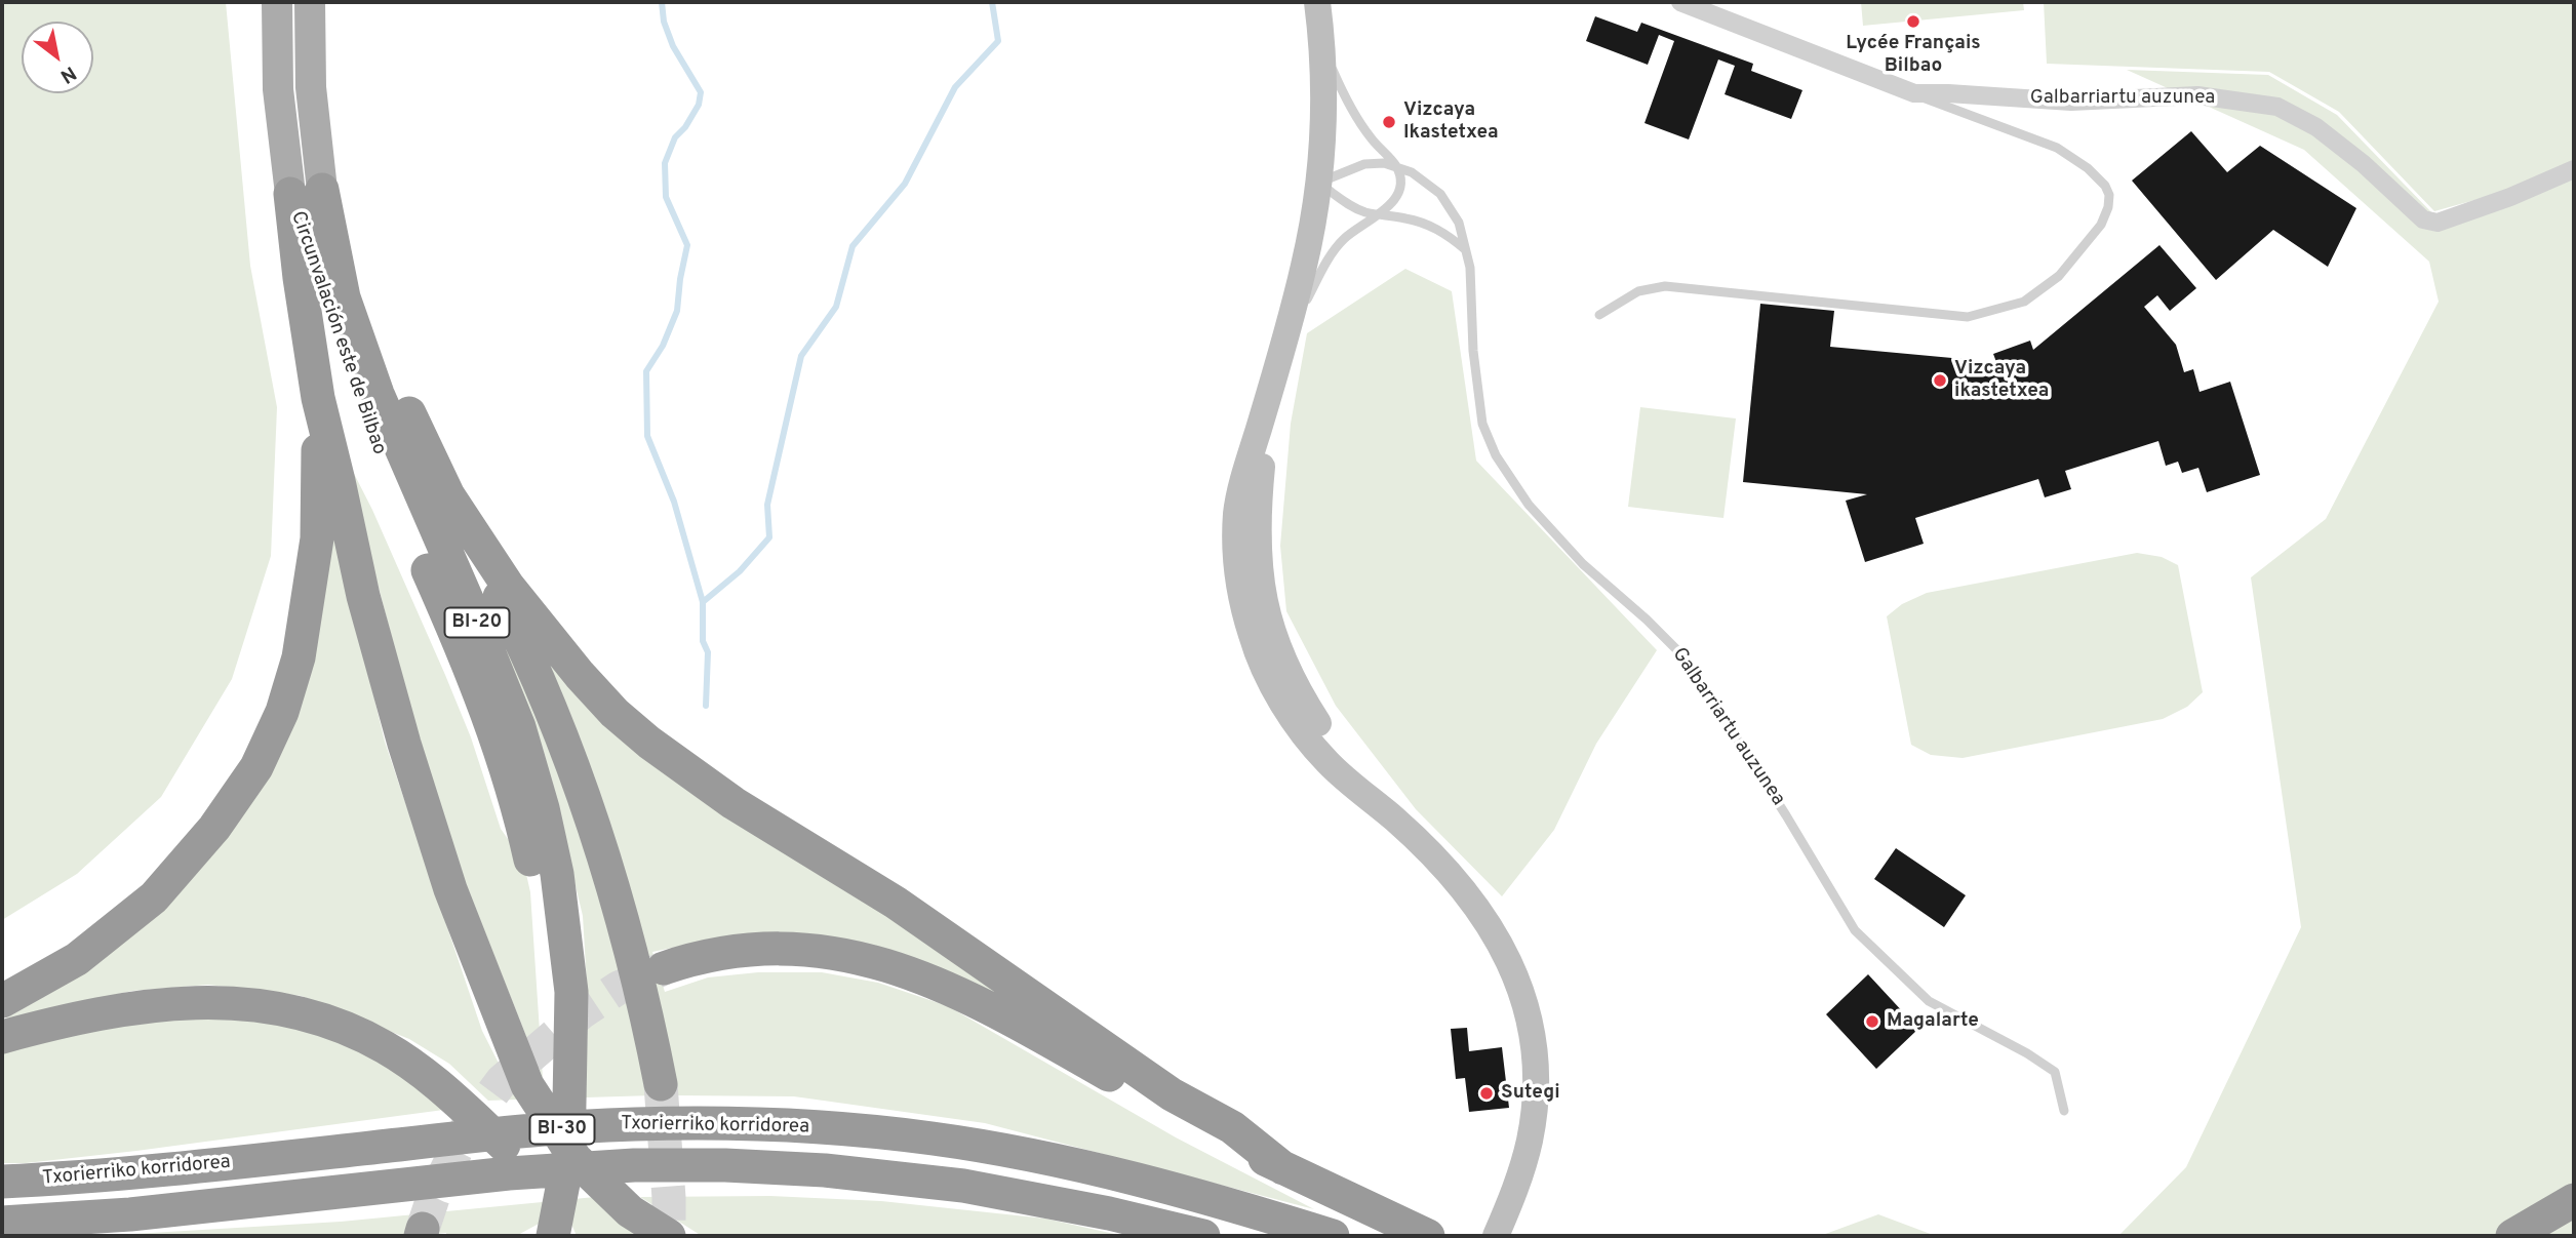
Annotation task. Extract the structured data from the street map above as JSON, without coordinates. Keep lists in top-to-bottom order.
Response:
{
  "streets": {
    "highway": [
      "Circunvalación este de Bilbao",
      "BI-20",
      "Txorierriko korridorea",
      "BI-30"
    ],
    "street": ["Galbarriartu auzunea"]
  },
  "places": [
    "Lycée Français Bilbao",
    "Vizcaya Ikastetxea",
    "Vizcaya ikastetxea",
    "Magalarte",
    "Sutegi"
  ],
  "north": "bottom right"
}
